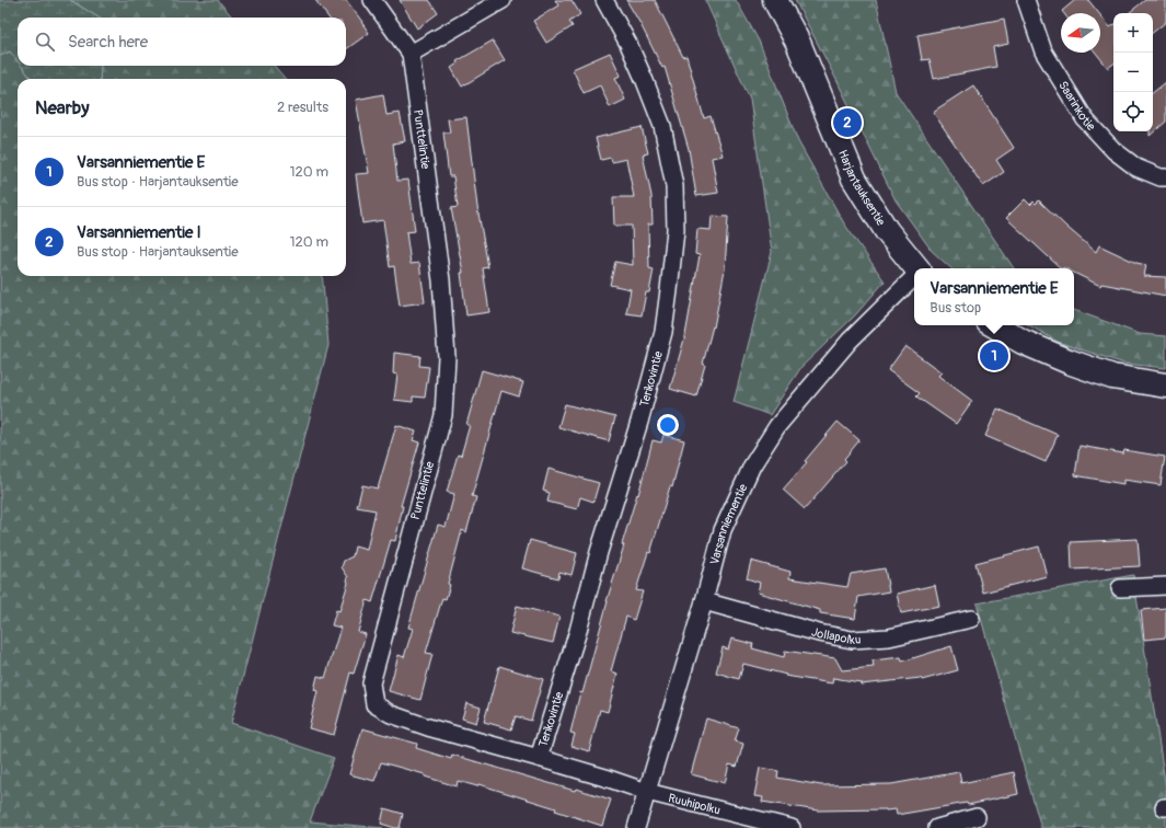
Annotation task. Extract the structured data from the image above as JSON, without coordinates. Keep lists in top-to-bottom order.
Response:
{
  "streets": {
    "street": [
      "Saarinkotie",
      "Punttelintie",
      "Harjantauksentie",
      "Terikovintie",
      "Varsanniementie",
      "Jollapolku",
      "Ruuhipolku"
    ]
  },
  "crossings": [
    ["Punttelintie", "Terikovintie"],
    ["Punttelintie", "Varsanniementie"],
    ["Punttelintie", "Ruuhipolku"],
    ["Varsanniementie", "Jollapolku"],
    ["Varsanniementie", "Ruuhipolku"]
  ],
  "north": "left",
  "page": {
    "map_buttons": ["+", "−"],
    "search": "Search here",
    "heading": ["Nearby", "2 results"],
    "pins": ["2", "1"],
    "list": [
      {
        "mark": "1",
        "name": "Varsanniementie E",
        "note": "Bus stop · Harjantauksentie",
        "value": "120 m"
      },
      {
        "mark": "2",
        "name": "Varsanniementie I",
        "note": "Bus stop · Harjantauksentie",
        "value": "120 m"
      }
    ],
    "popup": ["Varsanniementie E", "Bus stop"]
  }
}
